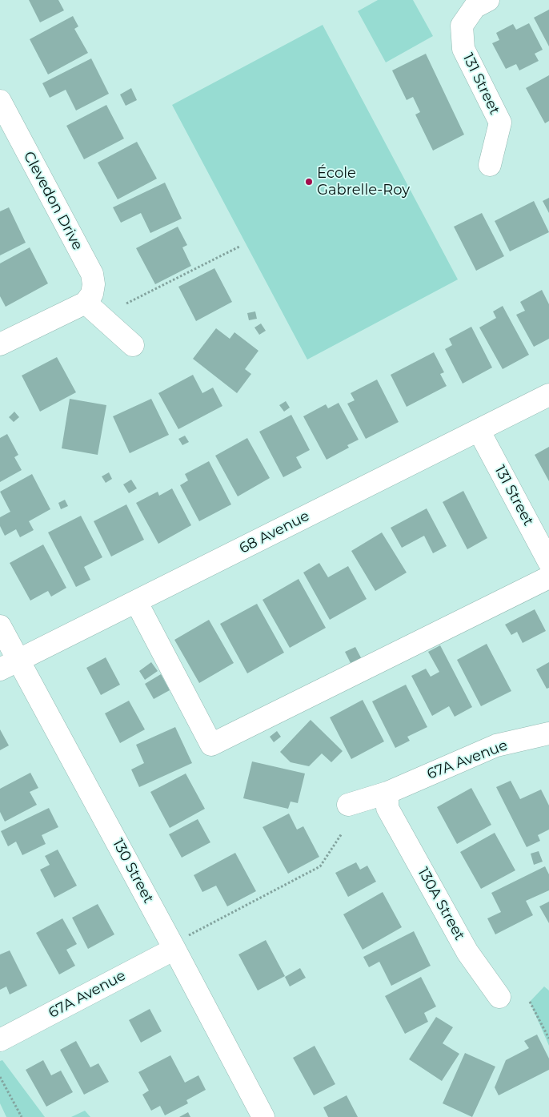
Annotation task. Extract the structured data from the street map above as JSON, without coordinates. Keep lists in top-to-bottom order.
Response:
{
  "streets": {
    "street": [
      "131 Street",
      "Clevedon Drive",
      "68 Avenue",
      "67A Avenue",
      "130 Street",
      "130A Street"
    ]
  },
  "crossings": [
    ["131 Street", "68 Avenue"],
    ["68 Avenue", "130 Street"],
    ["67A Avenue", "130 Street"],
    ["67A Avenue", "130A Street"]
  ],
  "places": ["École Gabrelle-Roy"]
}
